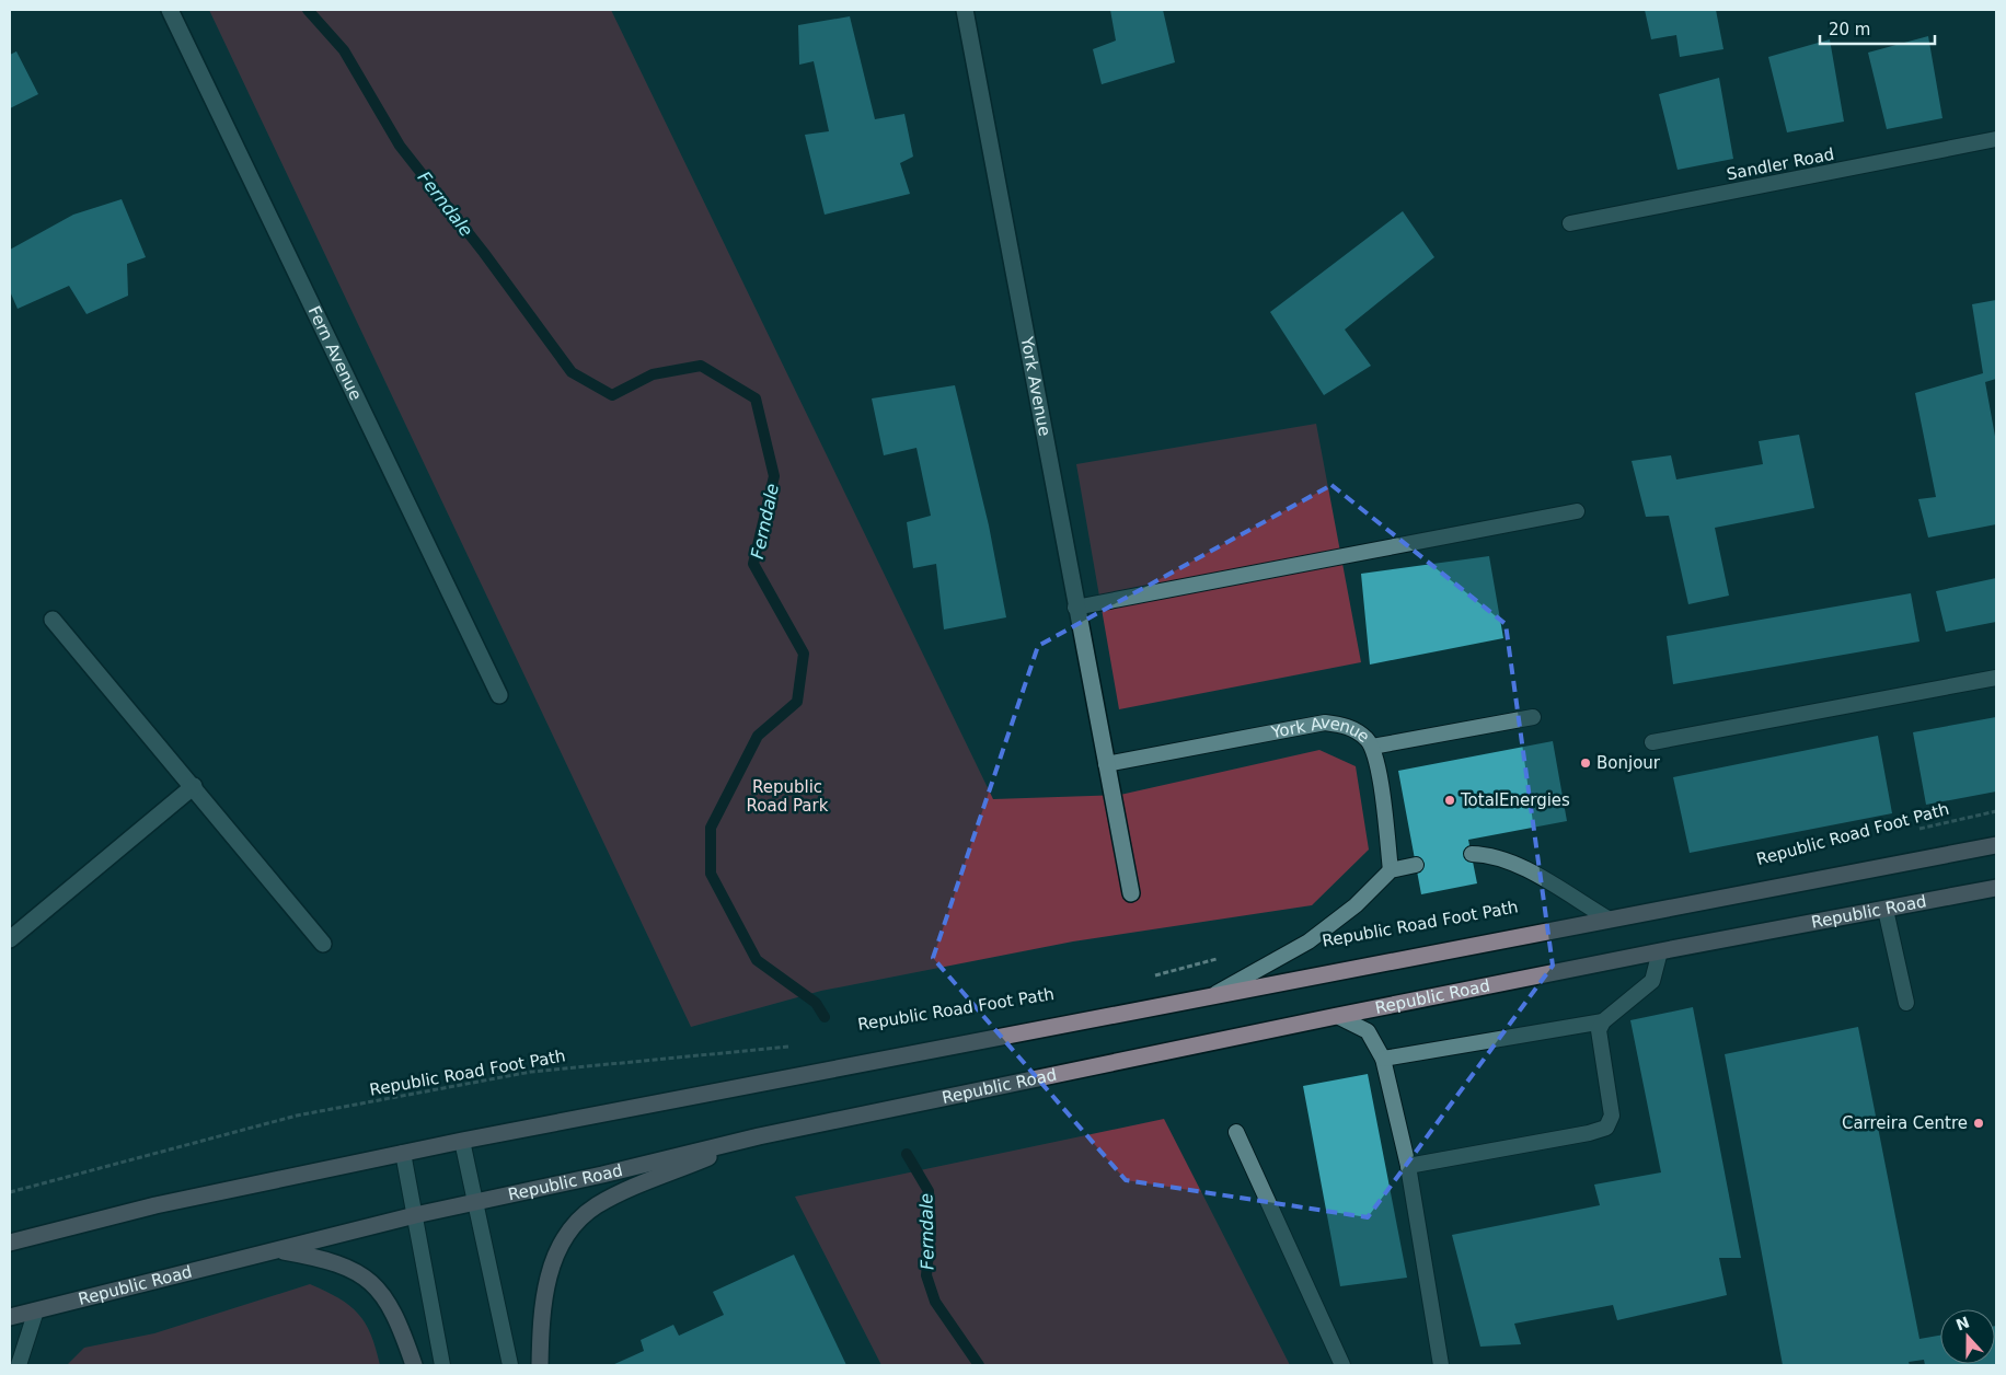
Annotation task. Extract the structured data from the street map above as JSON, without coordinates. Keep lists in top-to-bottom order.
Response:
{
  "streets": {
    "main road": ["Republic Road"],
    "street": ["Fern Avenue", "York Avenue"],
    "lane": ["Sandler Road"],
    "path": ["Republic Road Foot Path"]
  },
  "water": ["Ferndale"],
  "parks": ["Republic Road Park"],
  "places": ["Bonjour", "TotalEnergies", "Carreira Centre"],
  "scale_bar": "20 m",
  "north": "top"
}
